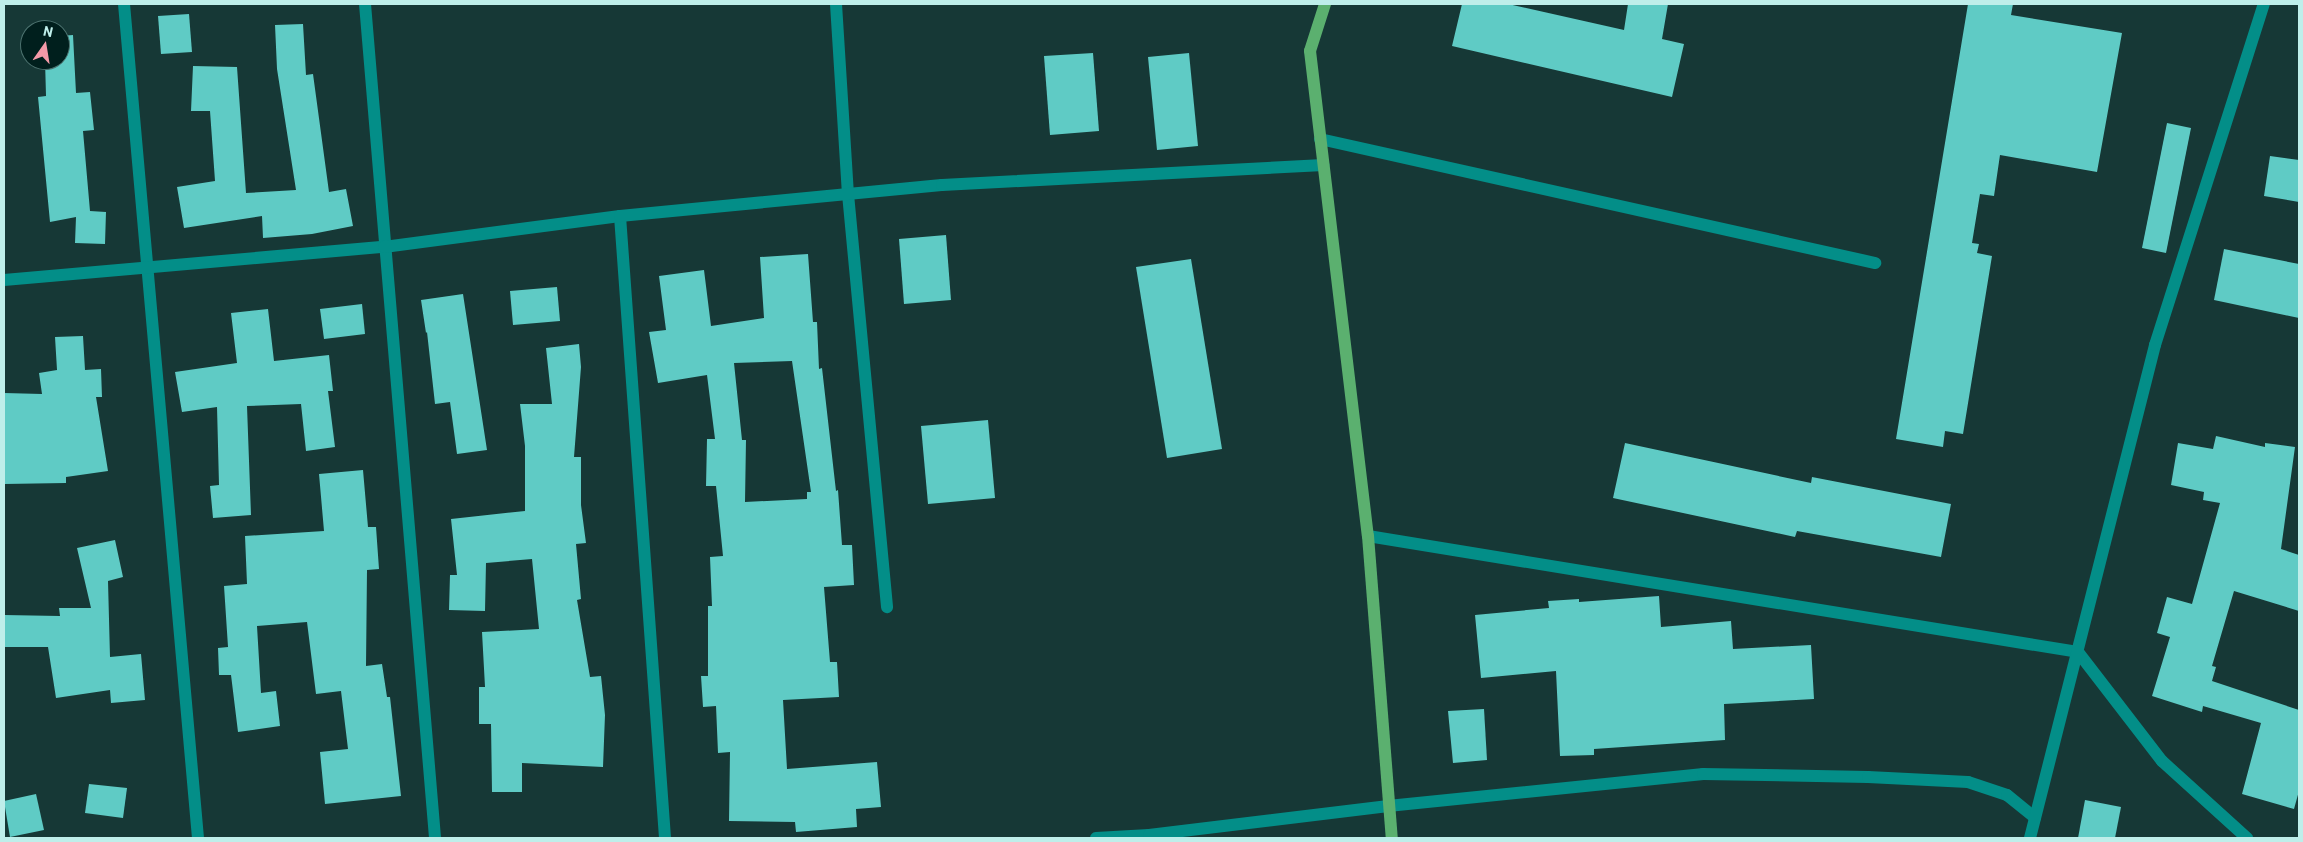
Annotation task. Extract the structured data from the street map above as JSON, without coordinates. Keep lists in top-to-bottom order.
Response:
{
  "north": "top"
}
